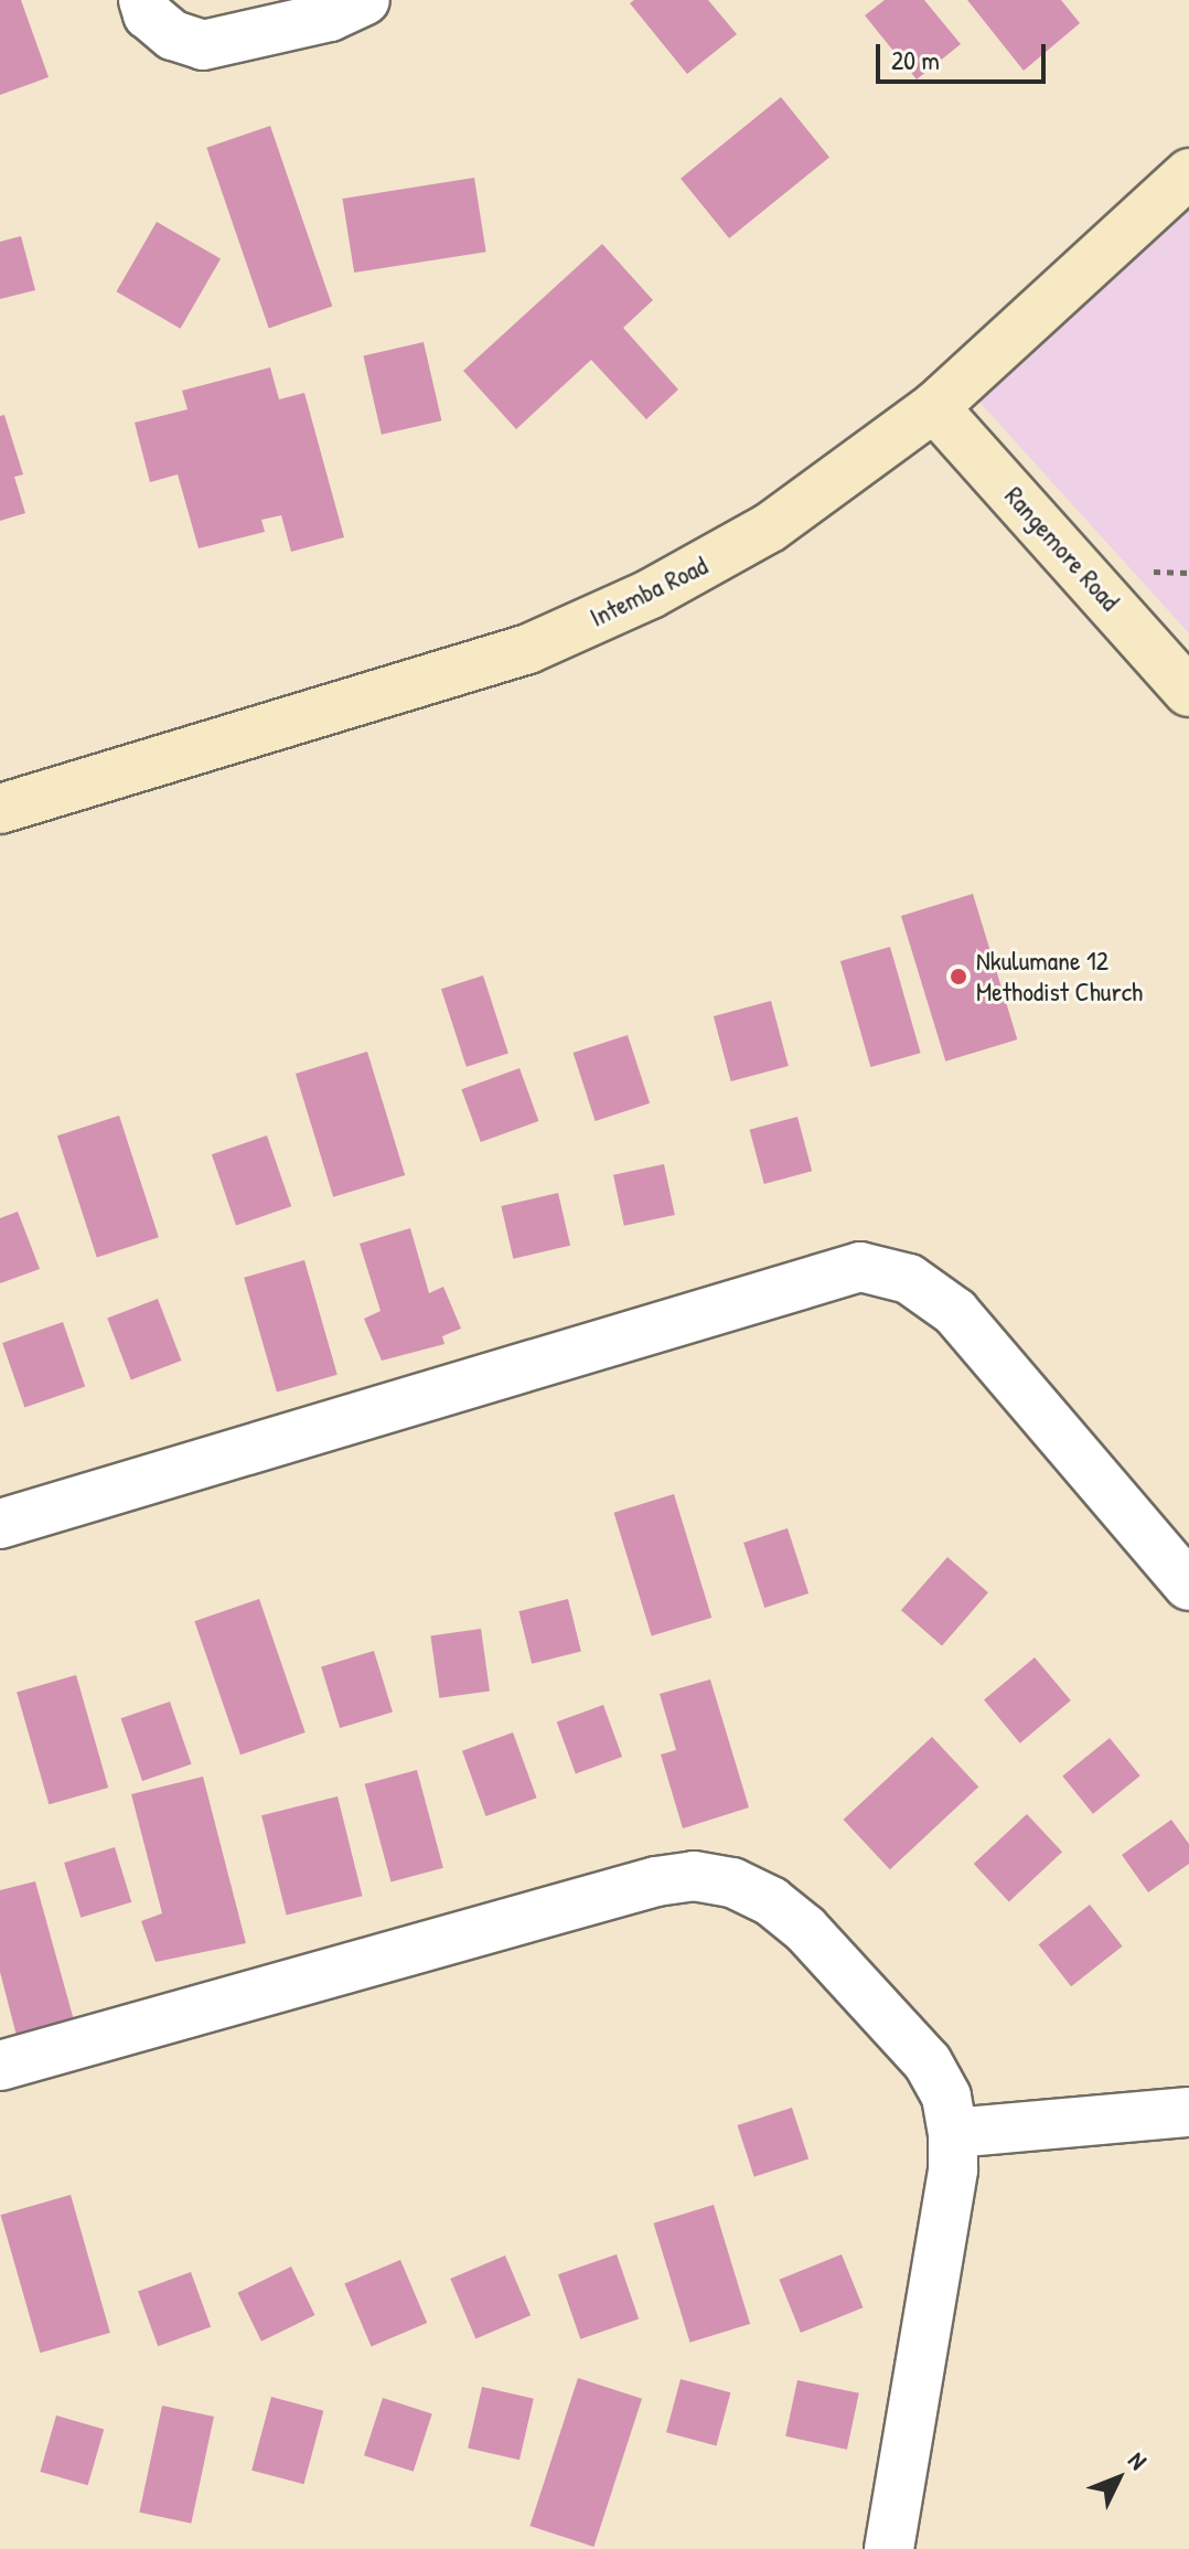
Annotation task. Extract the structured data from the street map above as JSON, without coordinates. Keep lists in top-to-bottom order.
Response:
{
  "streets": {
    "street": ["Rangemore Road", "Intemba Road"]
  },
  "crossings": [
    ["Rangemore Road", "Intemba Road"]
  ],
  "places": ["Nkulumane 12 Methodist Church"],
  "scale_bar": "20 m",
  "north": "top right"
}
